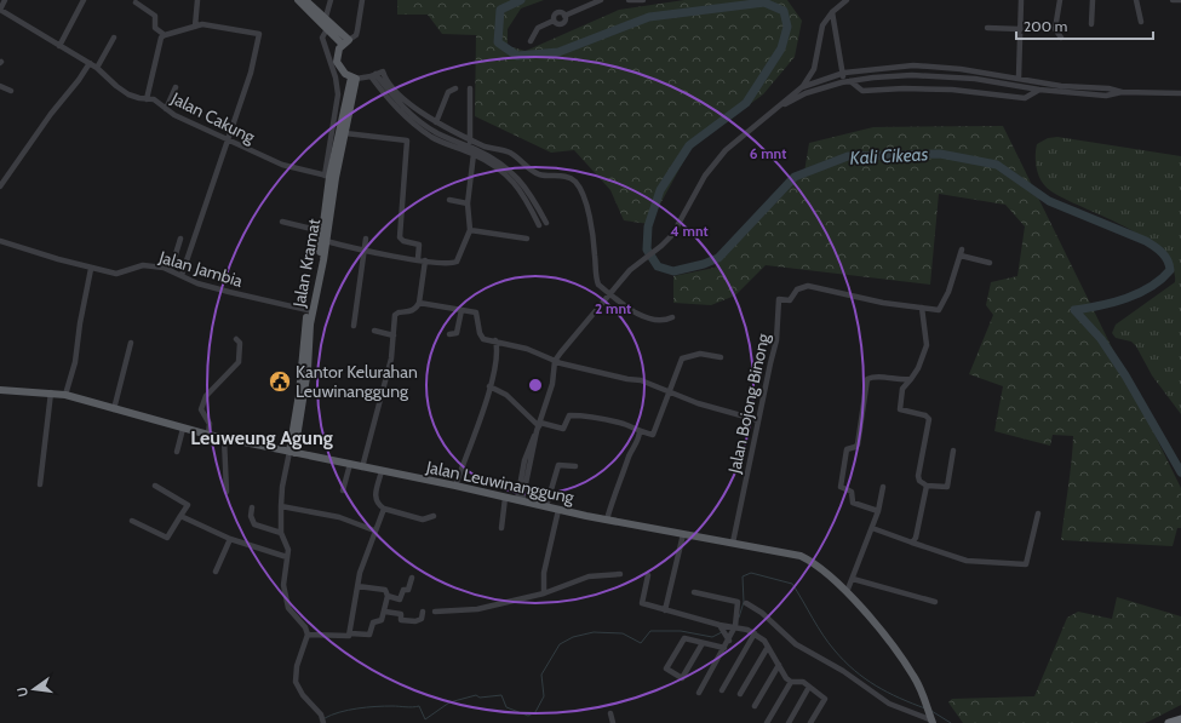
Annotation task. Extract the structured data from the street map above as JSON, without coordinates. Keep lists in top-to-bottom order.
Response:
{
  "streets": {
    "main road": ["Jalan Kramat", "Jalan Leuwinanggung"],
    "street": ["Jalan Cakung", "Jalan Jambia", "Jalan Bojong Binong"]
  },
  "crossings": [
    ["Jalan Cakung", "Jalan Kramat"],
    ["Jalan Kramat", "Jalan Jambia"],
    ["Jalan Kramat", "Jalan Leuwinanggung"],
    ["Jalan Bojong Binong", "Jalan Leuwinanggung"]
  ],
  "districts": ["Leuweung Agung"],
  "water": ["Kali Cikeas"],
  "places": {
    "public building": ["Kantor Kelurahan Leuwinanggung"]
  },
  "scale_bar": "200 m",
  "north": "left",
  "rings": ["6 mnt", "4 mnt", "2 mnt"]
}
